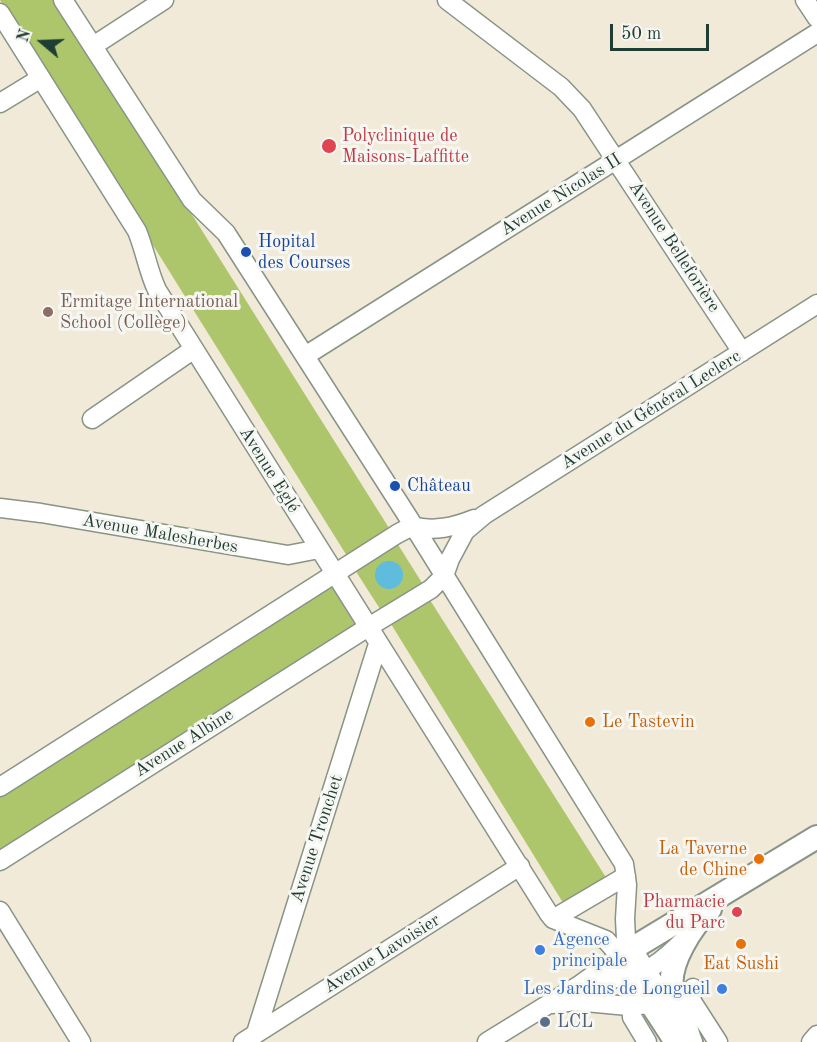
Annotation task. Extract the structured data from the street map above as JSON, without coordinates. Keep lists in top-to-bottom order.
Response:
{
  "streets": {
    "street": [
      "Avenue Nicolas II",
      "Avenue Belleforière",
      "Avenue du Général Leclerc",
      "Avenue Eglé",
      "Avenue Malesherbes",
      "Avenue Albine",
      "Avenue Tronchet",
      "Avenue Lavoisier"
    ]
  },
  "crossings": [
    ["Avenue Nicolas II", "Avenue Belleforière"],
    ["Avenue Belleforière", "Avenue du Général Leclerc"],
    ["Avenue du Général Leclerc", "Avenue Eglé"],
    ["Avenue du Général Leclerc", "Avenue Albine"],
    ["Avenue Eglé", "Avenue Malesherbes"],
    ["Avenue Eglé", "Avenue Albine"],
    ["Avenue Eglé", "Avenue Tronchet"],
    ["Avenue Eglé", "Avenue Lavoisier"],
    ["Avenue Tronchet", "Avenue Lavoisier"]
  ],
  "places": [
    "Polyclinique de Maisons-Laffitte",
    "Hopital des Courses",
    "Ermitage International School (Collège)",
    "Château",
    "Le Tastevin",
    "La Taverne de Chine",
    "Pharmacie du Parc",
    "Eat Sushi",
    "Agence principale",
    "Les Jardins de Longueil",
    "LCL"
  ],
  "scale_bar": "50 m",
  "north": "left"
}
